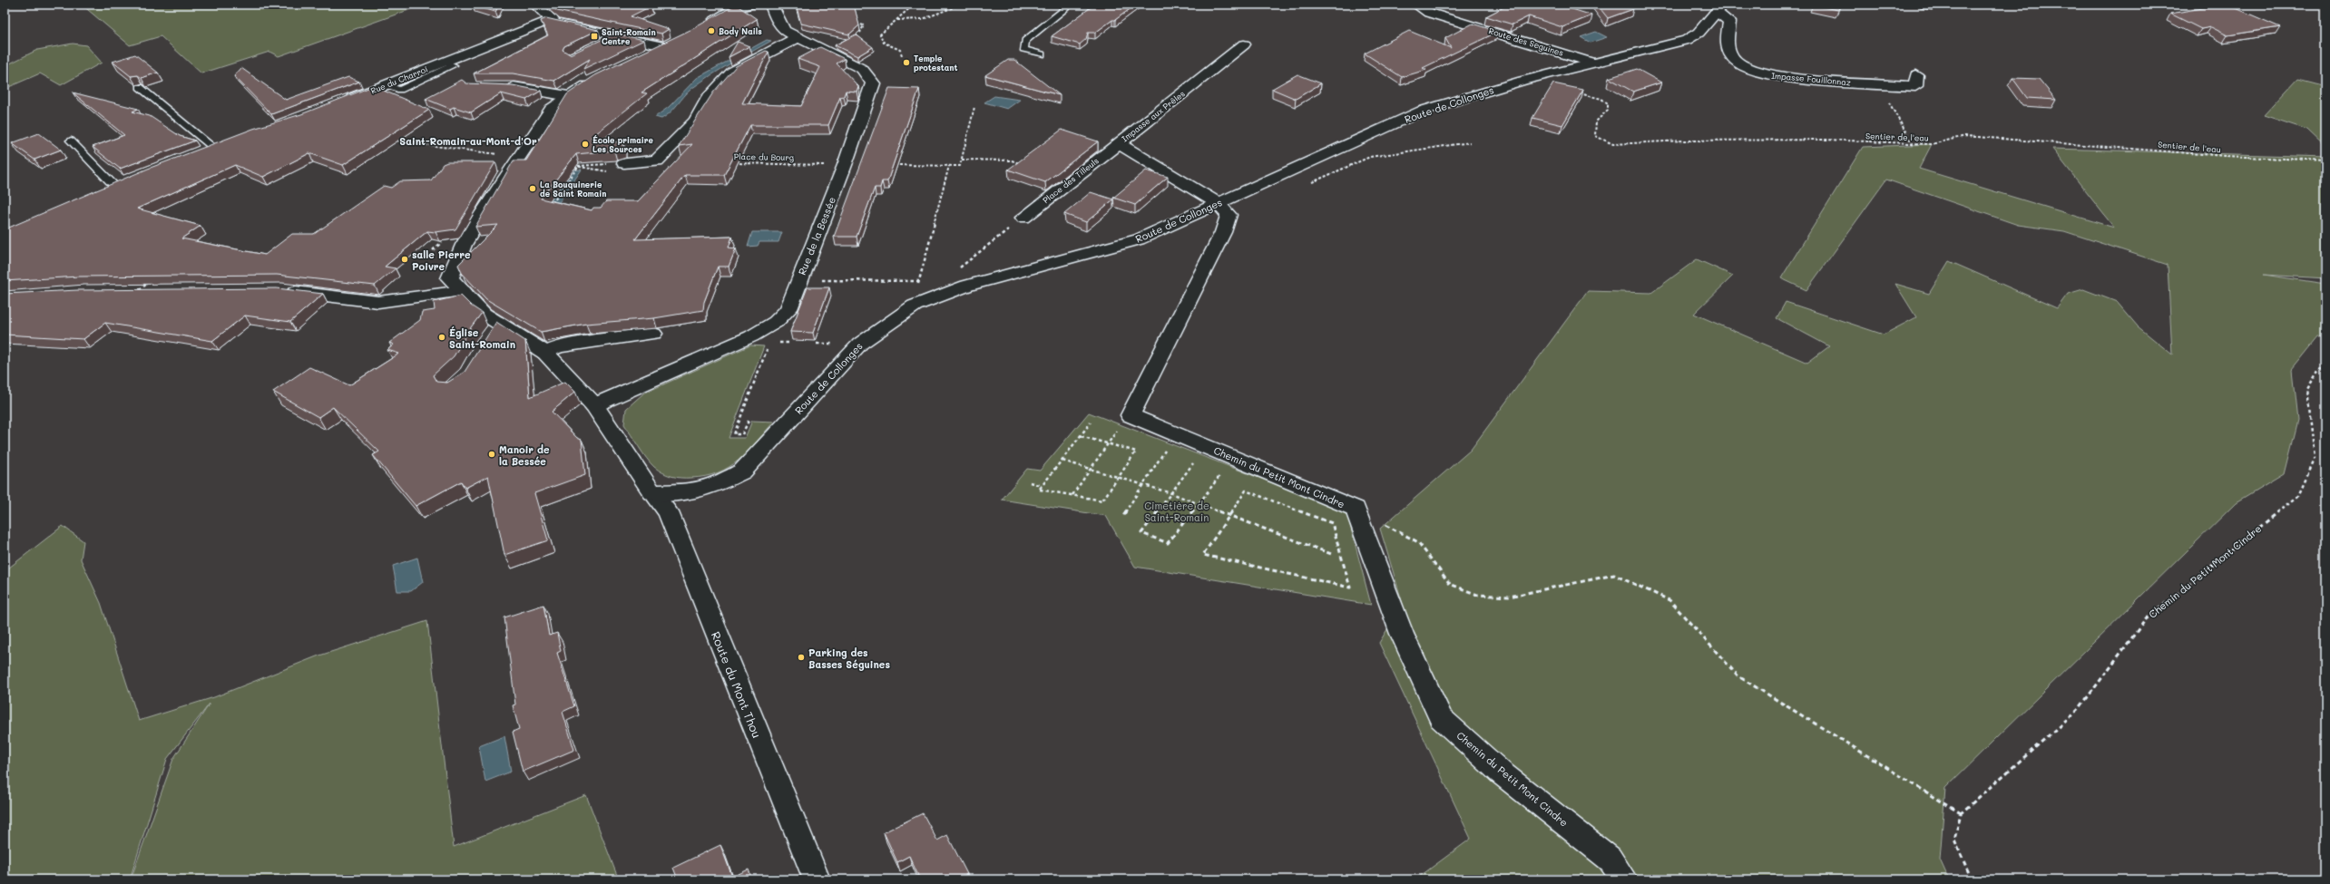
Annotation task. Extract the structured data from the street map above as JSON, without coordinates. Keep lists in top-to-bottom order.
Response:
{
  "streets": {
    "street": [
      "Route des Seguines",
      "Impasse Fouillonnaz",
      "Rue du Charroi",
      "Route de Collonges",
      "Impasse aux Prêles",
      "Place des Tilleuls",
      "Rue de la Bessée",
      "Chemin du Petit Mont Cindre",
      "Route du Mont Thou"
    ],
    "path": ["Sentier de l'eau", "Place du Bourg"]
  },
  "crossings": [
    ["Route des Seguines", "Route de Collonges"],
    ["Impasse Fouillonnaz", "Route de Collonges"],
    ["Route de Collonges", "Impasse aux Prêles"],
    ["Route de Collonges", "Chemin du Petit Mont Cindre"],
    ["Route de Collonges", "Route du Mont Thou"],
    ["Impasse aux Prêles", "Place des Tilleuls"],
    ["Impasse aux Prêles", "Chemin du Petit Mont Cindre"],
    ["Rue de la Bessée", "Route du Mont Thou"]
  ],
  "districts": ["Saint-Romain-au-Mont-d'Or"],
  "parks": ["Cimetière de Saint-Romain"],
  "places": {
    "other": [
      "Body Nails",
      "Temple protestant",
      "École primaire Les Sources",
      "La Bouquinerie de Saint Romain",
      "salle Pierre Poivre",
      "Église Saint-Romain",
      "Manoir de la Bessée",
      "Parking des Basses Séguines"
    ],
    "transit": ["Saint-Romain Centre"]
  }
}
